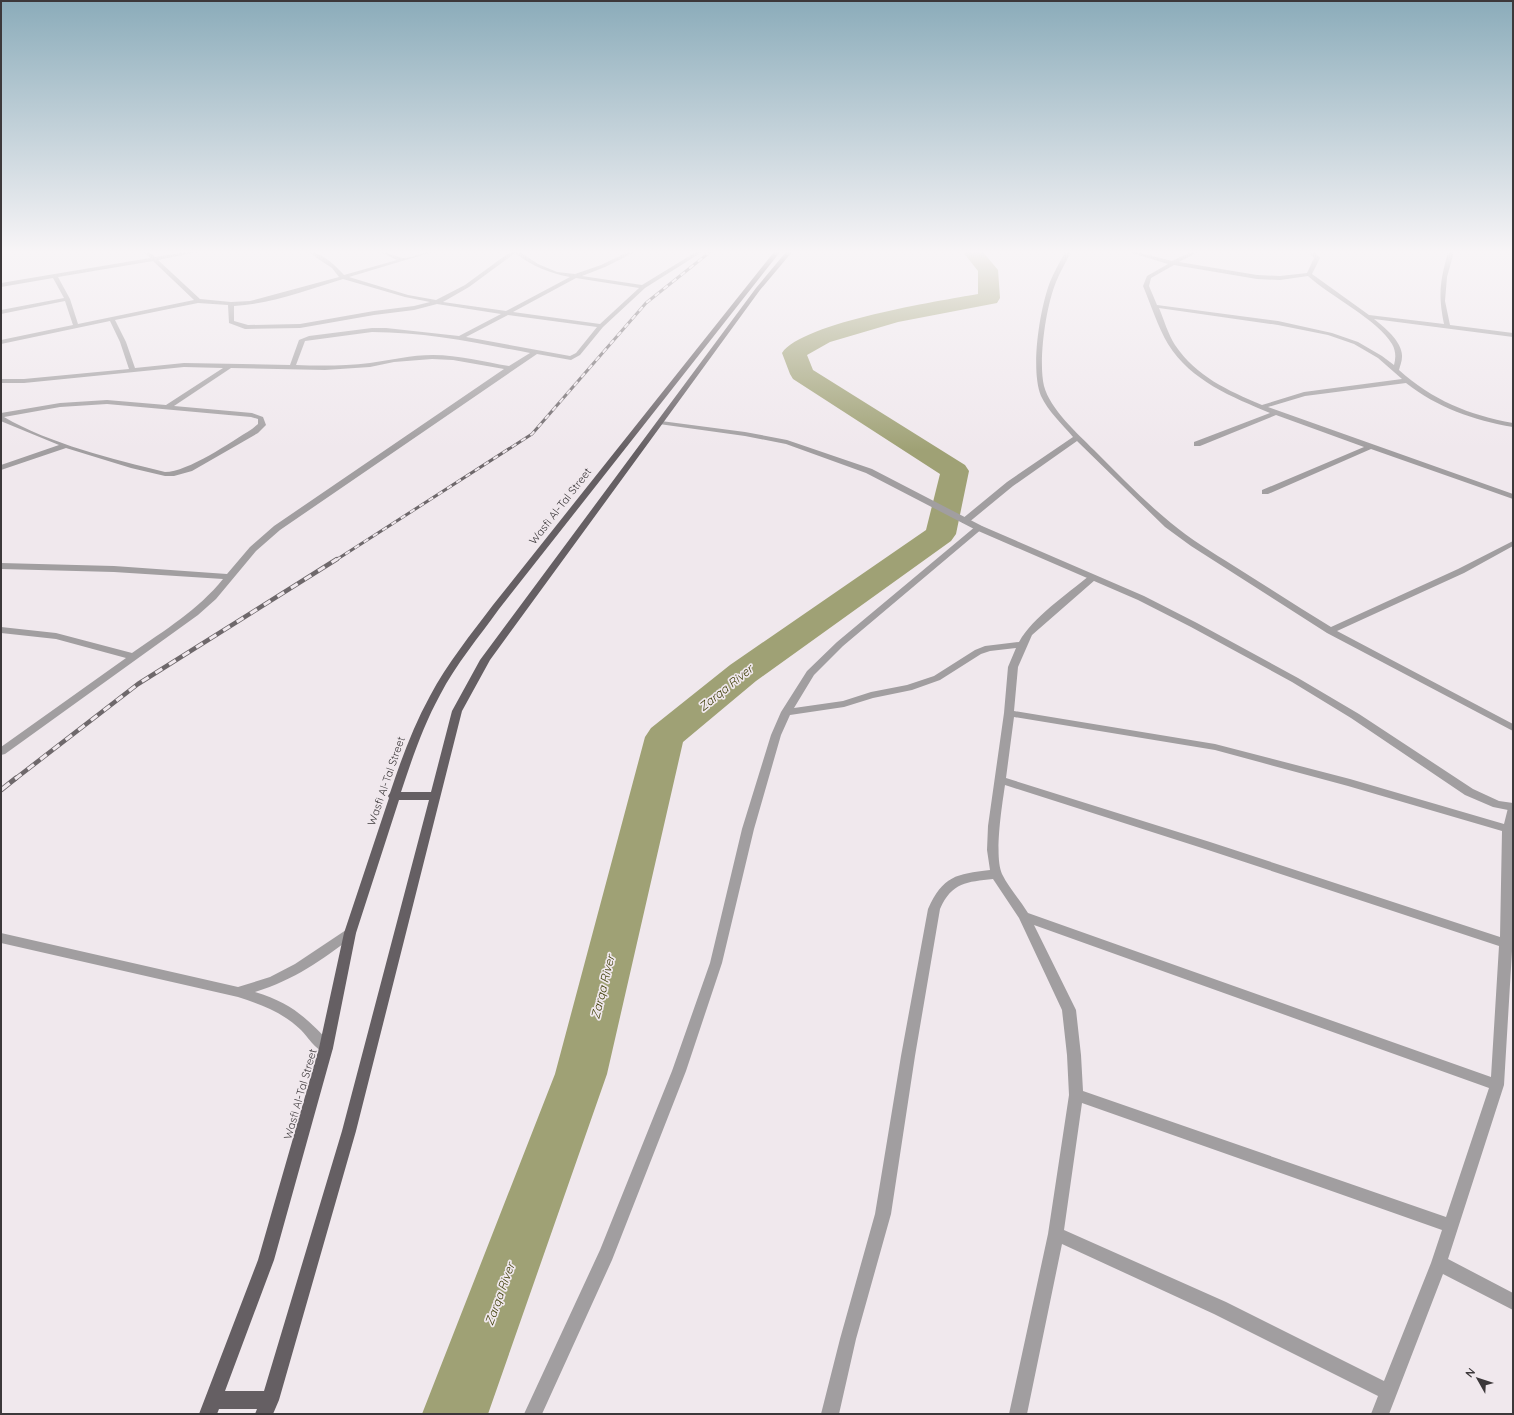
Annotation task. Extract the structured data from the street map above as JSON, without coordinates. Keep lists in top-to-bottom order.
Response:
{
  "streets": {
    "main road": ["Wasfi Al-Tal Street"]
  },
  "water": ["Zarqa River"],
  "north": "top left"
}
